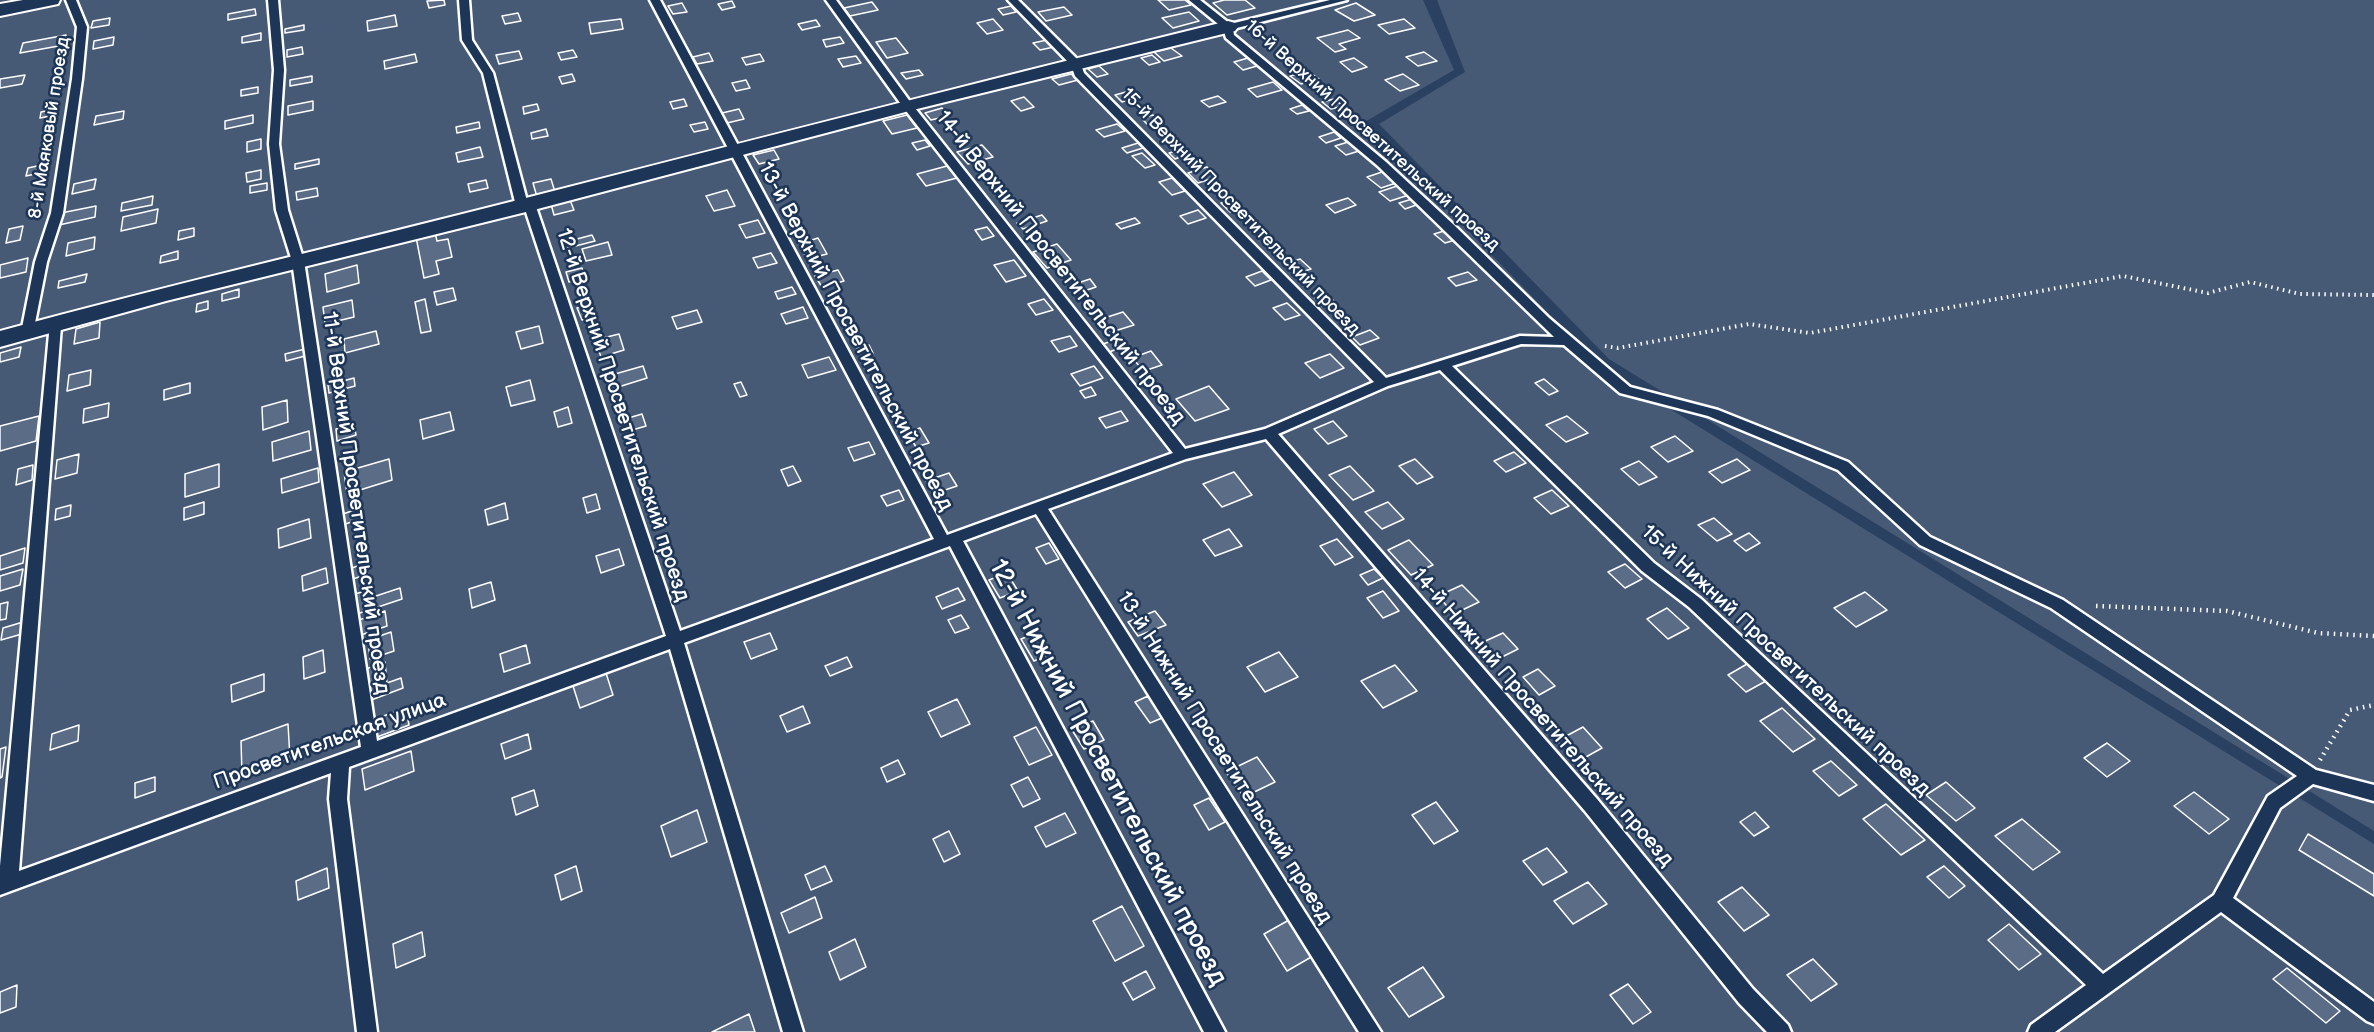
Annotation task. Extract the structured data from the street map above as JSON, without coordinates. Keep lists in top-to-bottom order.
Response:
{
  "streets": {
    "lane": [
      "8-й Маяковый проезд",
      "16-й Верхний Просветительский проезд",
      "15-й Верхний Просветительский проезд",
      "14-й Верхний Просветительский проезд",
      "13-й Верхний Просветительский проезд",
      "12-й Верхний Просветительский проезд",
      "11-й Верхний Просветительский проезд",
      "15-й Нижний Просветительский проезд",
      "14-й Нижний Просветительский проезд",
      "Просветительская улица",
      "13-й Нижний Просветительский проезд",
      "12-й Нижний Просветительский проезд"
    ]
  },
  "crossings": [
    ["16-й Верхний Просветительский проезд", "Просветительская улица"],
    ["15-й Верхний Просветительский проезд", "Просветительская улица"],
    ["14-й Верхний Просветительский проезд", "Просветительская улица"],
    ["13-й Верхний Просветительский проезд", "Просветительская улица"],
    ["13-й Верхний Просветительский проезд", "12-й Нижний Просветительский проезд"],
    ["12-й Верхний Просветительский проезд", "Просветительская улица"],
    ["11-й Верхний Просветительский проезд", "Просветительская улица"],
    ["15-й Нижний Просветительский проезд", "Просветительская улица"],
    ["14-й Нижний Просветительский проезд", "Просветительская улица"],
    ["Просветительская улица", "13-й Нижний Просветительский проезд"],
    ["Просветительская улица", "12-й Нижний Просветительский проезд"]
  ]
}
